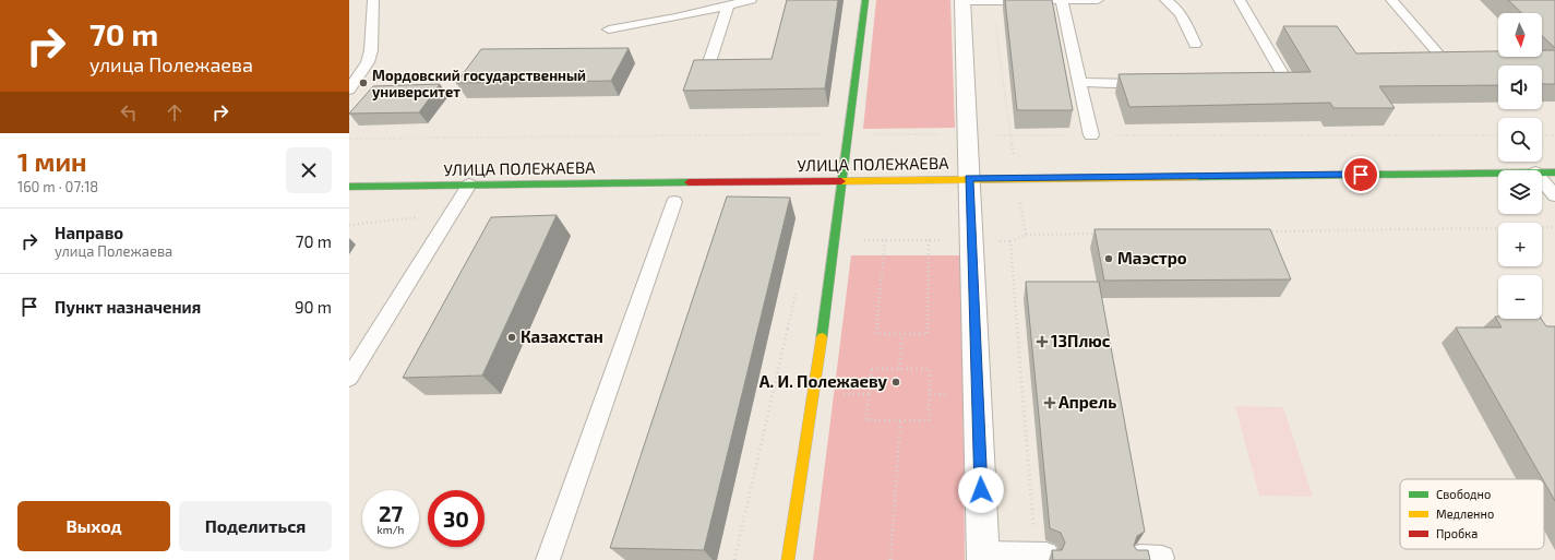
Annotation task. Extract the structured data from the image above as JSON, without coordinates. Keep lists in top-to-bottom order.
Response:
{
  "streets": {
    "main road": ["УЛИЦА ПОЛЕЖАЕВА"]
  },
  "places": {
    "other": [
      "Мордовский государственный университет",
      "Маэстро",
      "Казахстан",
      "А. И. Полежаеву"
    ],
    "health": ["13Плюс", "Апрель"]
  },
  "legend": ["Свободно", "Медленно", "Пробка"],
  "north": "bottom",
  "page": {
    "turn": ["70 m", "улица Полежаева"],
    "map_buttons": ["+", "−"],
    "heading": ["1 мин", "160 m · 07:18"],
    "list": [
      {
        "name": "Направо",
        "note": "улица Полежаева",
        "value": "70 m"
      },
      {
        "name": "Пункт назначения",
        "value": "90 m"
      }
    ],
    "speed": "27 km/h",
    "limit": "30",
    "buttons": ["Выход", "Поделиться"]
  }
}
